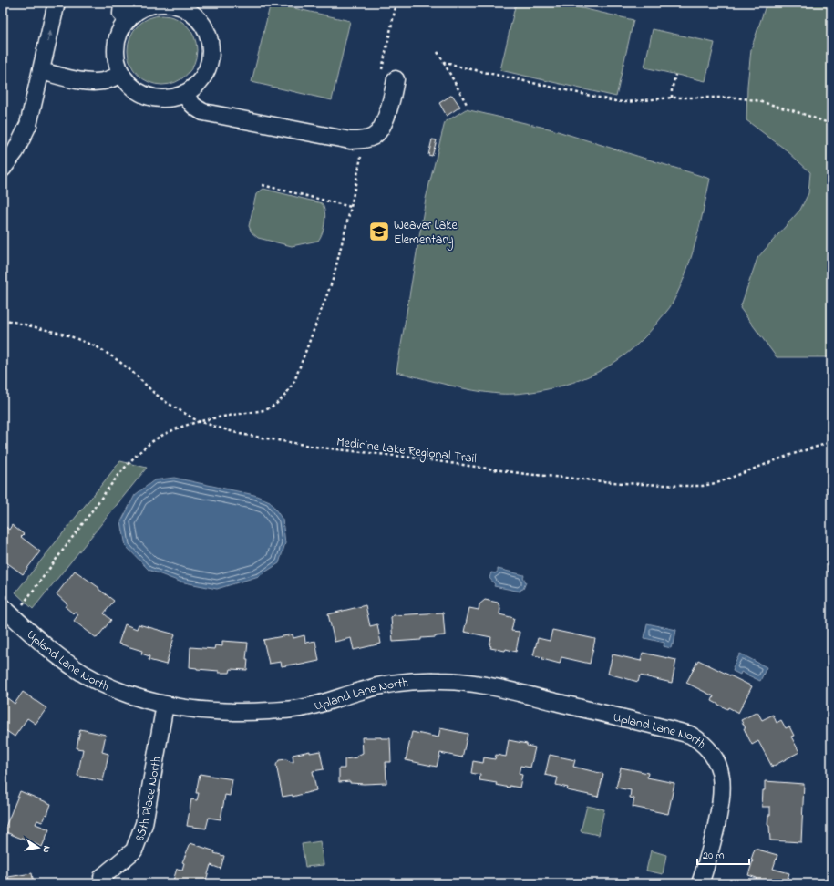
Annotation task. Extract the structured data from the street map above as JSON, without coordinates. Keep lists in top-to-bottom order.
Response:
{
  "streets": {
    "street": ["Upland Lane North", "85th Place North"],
    "path": ["Medicine Lake Regional Trail"]
  },
  "crossings": [
    ["Upland Lane North", "85th Place North"]
  ],
  "places": {
    "school or university": ["Weaver Lake Elementary"]
  },
  "scale_bar": "20 m",
  "north": "right"
}
